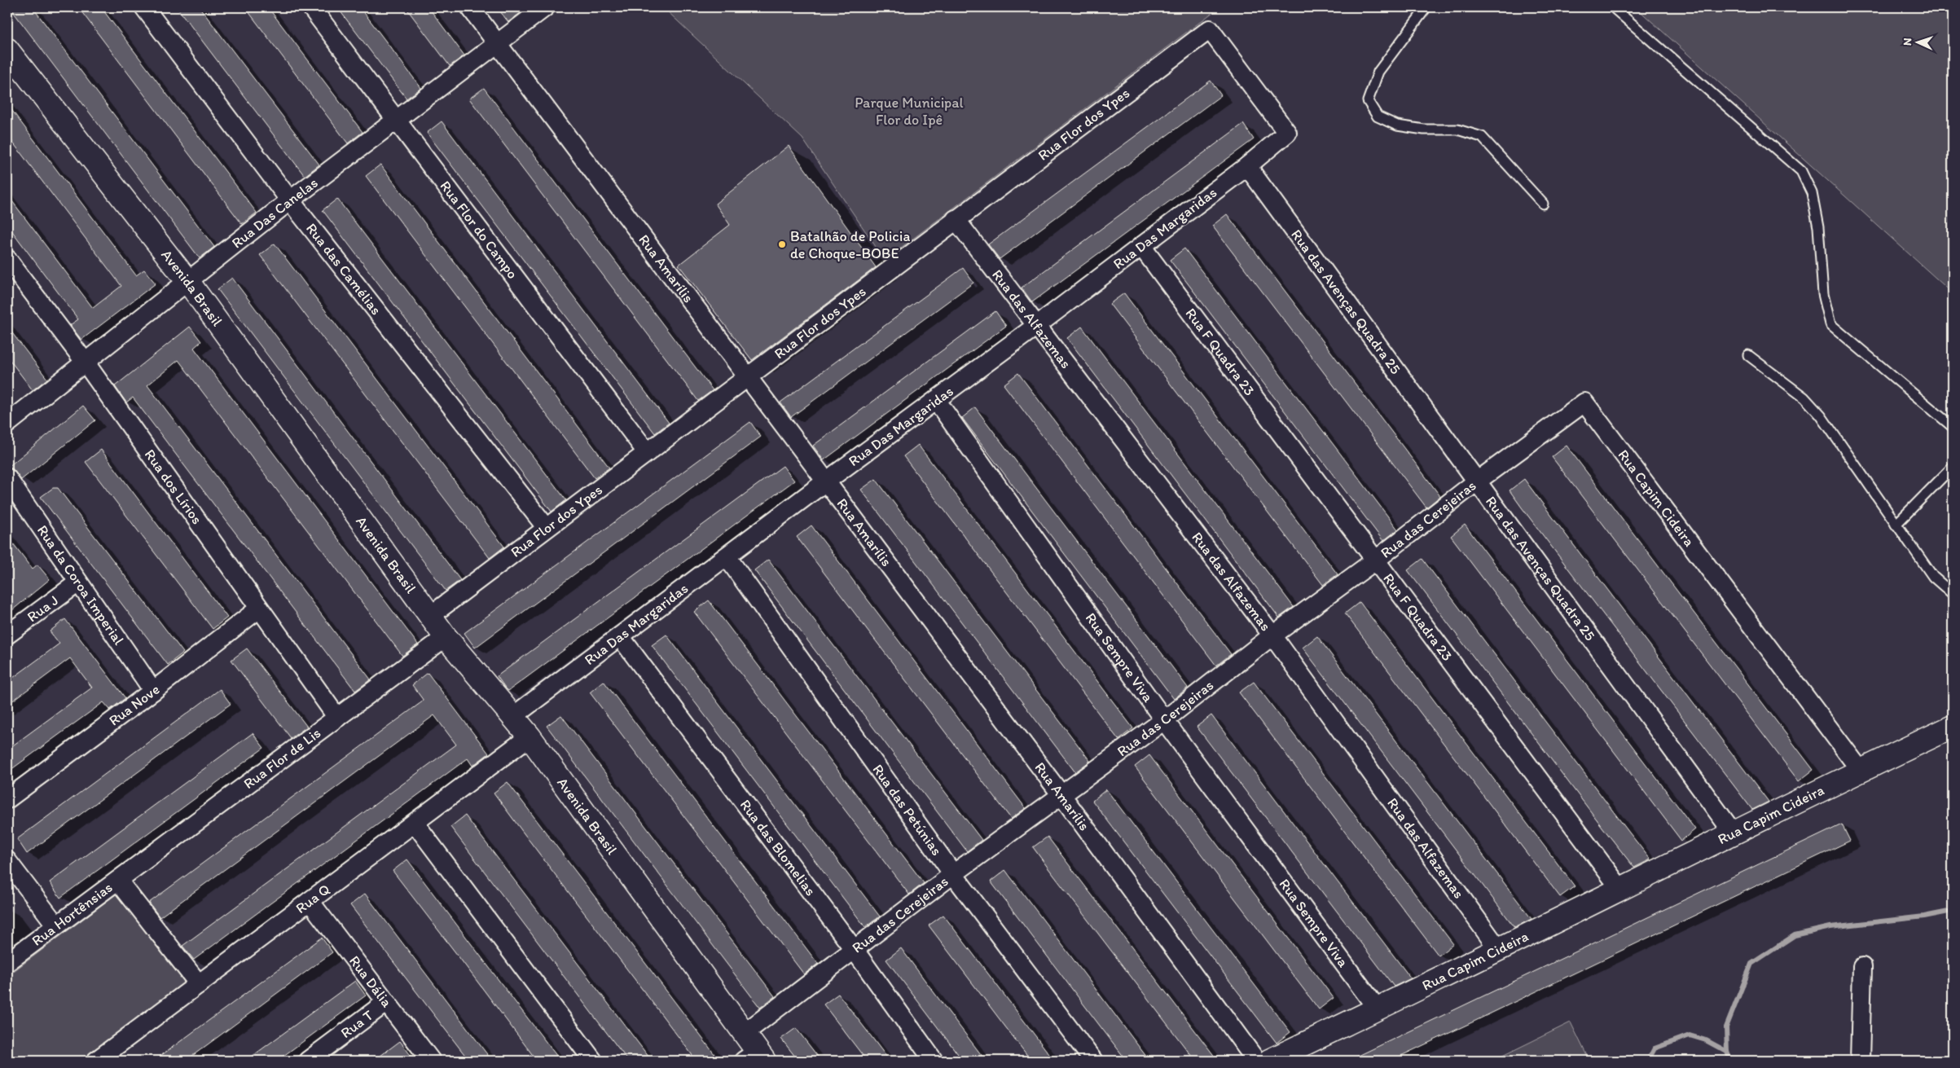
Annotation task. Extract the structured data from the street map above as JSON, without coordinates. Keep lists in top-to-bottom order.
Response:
{
  "streets": {
    "street": [
      "Rua Flor dos Ypes",
      "Rua Das Canelas",
      "Rua Das Margaridas",
      "Rua Flor do Campo",
      "Rua das Camélias",
      "Rua Amarílis",
      "Avenida Brasil",
      "Rua das Avenças Quadra 25",
      "Rua das Alfazemas",
      "Rua F Quadra 23",
      "Rua dos Lírios",
      "Rua Capim Cideira",
      "Rua das Cerejeiras",
      "Rua da Coroa Imperial",
      "Rua J",
      "Rua Sempre Viva",
      "Rua Nove",
      "Rua Flor de Lis",
      "Rua das Petúnias",
      "Rua das Blomelias",
      "Rua Q",
      "Rua Hortênsias",
      "Rua Dália",
      "Rua T"
    ]
  },
  "crossings": [
    ["Rua Flor dos Ypes", "Rua Das Margaridas"],
    ["Rua Flor dos Ypes", "Rua Flor do Campo"],
    ["Rua Flor dos Ypes", "Rua das Camélias"],
    ["Rua Flor dos Ypes", "Rua Amarílis"],
    ["Rua Flor dos Ypes", "Avenida Brasil"],
    ["Rua Flor dos Ypes", "Rua das Alfazemas"],
    ["Rua Das Canelas", "Rua Flor do Campo"],
    ["Rua Das Canelas", "Rua das Camélias"],
    ["Rua Das Canelas", "Rua Amarílis"],
    ["Rua Das Canelas", "Avenida Brasil"],
    ["Rua Das Canelas", "Rua dos Lírios"],
    ["Rua Das Margaridas", "Rua Amarílis"],
    ["Rua Das Margaridas", "Avenida Brasil"],
    ["Rua Das Margaridas", "Rua das Avenças Quadra 25"],
    ["Rua Das Margaridas", "Rua das Alfazemas"],
    ["Rua Das Margaridas", "Rua F Quadra 23"],
    ["Rua Das Margaridas", "Rua Sempre Viva"],
    ["Rua Das Margaridas", "Rua das Petúnias"],
    ["Rua Das Margaridas", "Rua das Blomelias"],
    ["Rua Amarílis", "Rua das Cerejeiras"],
    ["Avenida Brasil", "Rua das Cerejeiras"],
    ["Avenida Brasil", "Rua Flor de Lis"],
    ["Avenida Brasil", "Rua Q"],
    ["Rua das Avenças Quadra 25", "Rua Capim Cideira"],
    ["Rua das Avenças Quadra 25", "Rua das Cerejeiras"],
    ["Rua das Alfazemas", "Rua Capim Cideira"],
    ["Rua das Alfazemas", "Rua das Cerejeiras"],
    ["Rua F Quadra 23", "Rua Capim Cideira"],
    ["Rua F Quadra 23", "Rua das Cerejeiras"],
    ["Rua dos Lírios", "Rua Nove"],
    ["Rua dos Lírios", "Rua Flor de Lis"],
    ["Rua Capim Cideira", "Rua das Cerejeiras"],
    ["Rua Capim Cideira", "Rua Sempre Viva"],
    ["Rua das Cerejeiras", "Rua Sempre Viva"],
    ["Rua das Cerejeiras", "Rua das Petúnias"],
    ["Rua das Cerejeiras", "Rua das Blomelias"],
    ["Rua da Coroa Imperial", "Rua J"],
    ["Rua da Coroa Imperial", "Rua Nove"],
    ["Rua Flor de Lis", "Rua Hortênsias"],
    ["Rua Q", "Rua Dália"],
    ["Rua Dália", "Rua T"]
  ],
  "parks": ["Parque Municipal Flor do Ipê"],
  "places": ["Batalhão de Policia de Choque-BOBE"],
  "north": "left"
}
